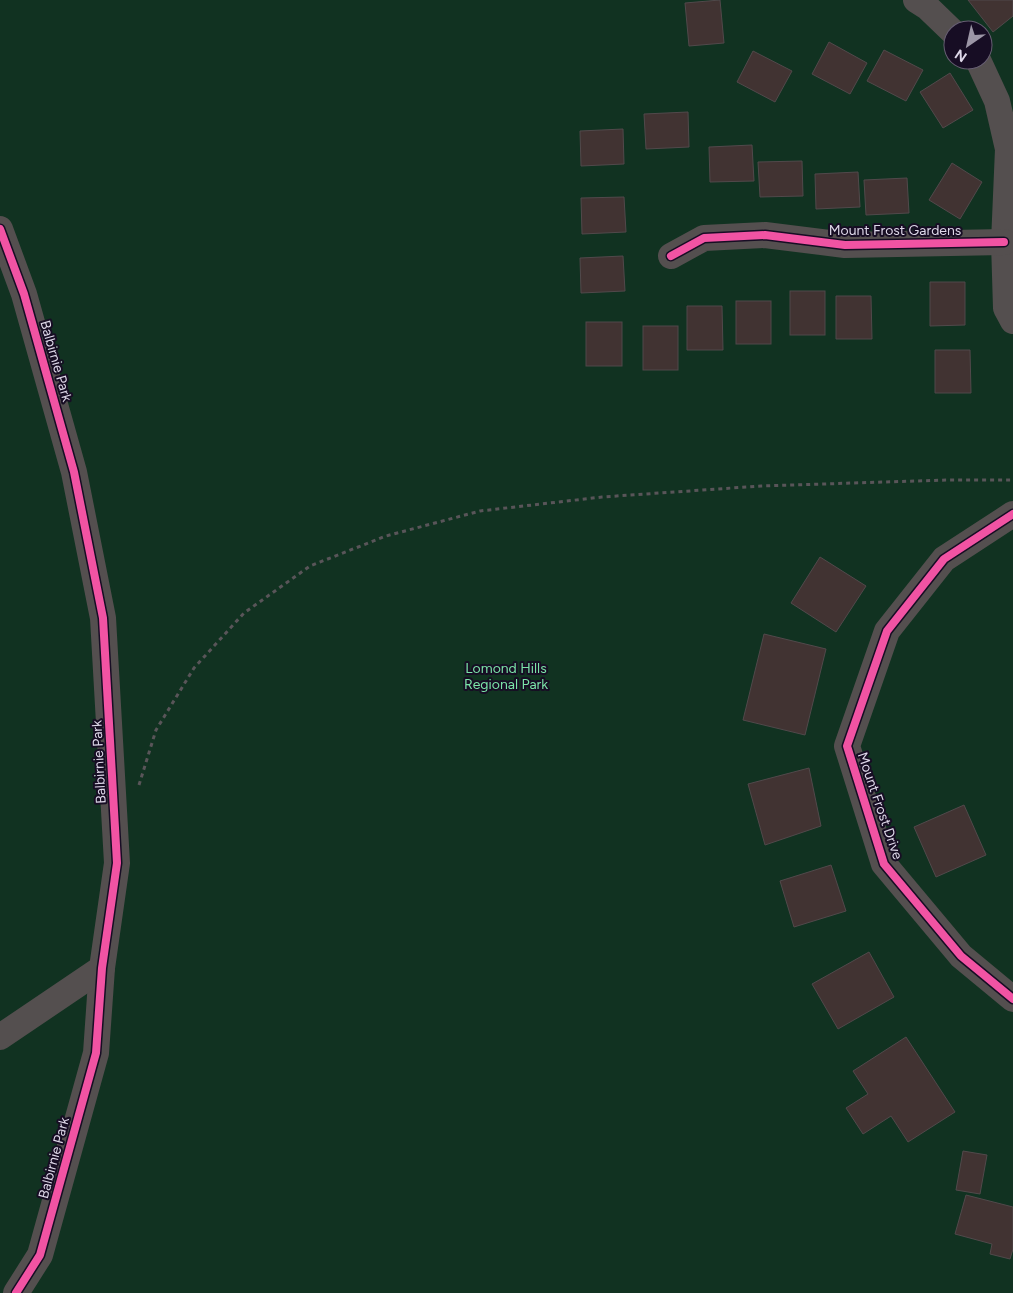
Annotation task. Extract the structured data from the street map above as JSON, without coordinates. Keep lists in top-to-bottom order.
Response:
{
  "streets": {
    "street": ["Mount Frost Gardens", "Balbirnie Park", "Mount Frost Drive"]
  },
  "parks": ["Lomond Hills Regional Park"],
  "north": "bottom left"
}
